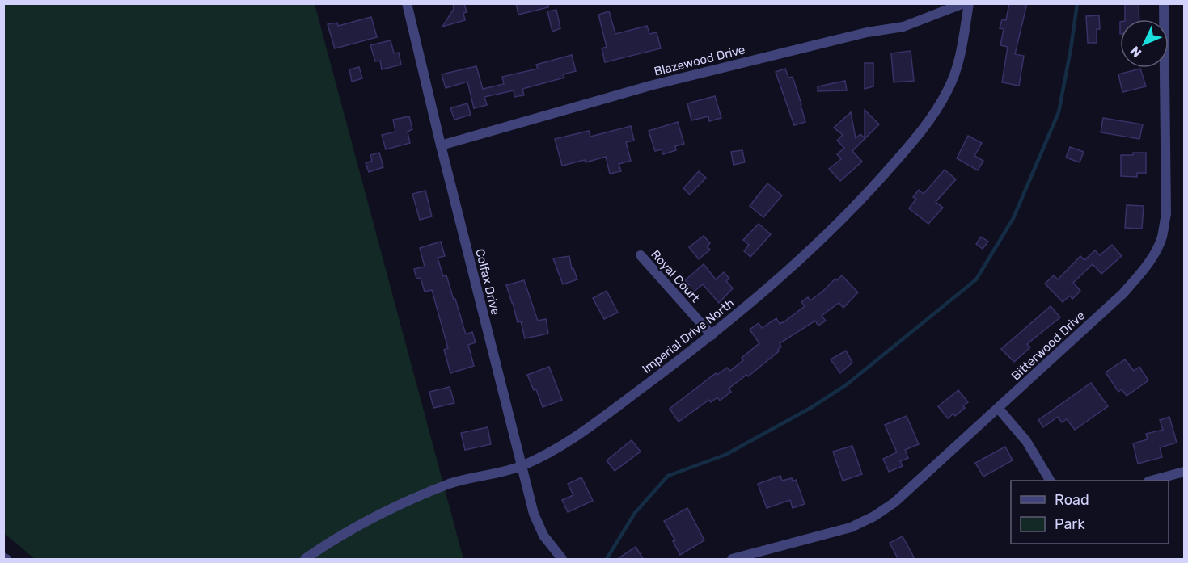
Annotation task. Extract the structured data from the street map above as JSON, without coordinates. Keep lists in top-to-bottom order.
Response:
{
  "streets": {
    "street": [
      "Blazewood Drive",
      "Royal Court",
      "Colfax Drive",
      "Imperial Drive North",
      "Bitterwood Drive"
    ]
  },
  "crossings": [
    ["Blazewood Drive", "Colfax Drive"],
    ["Royal Court", "Imperial Drive North"],
    ["Colfax Drive", "Imperial Drive North"]
  ],
  "legend": ["Road", "Park"],
  "north": "bottom left"
}
